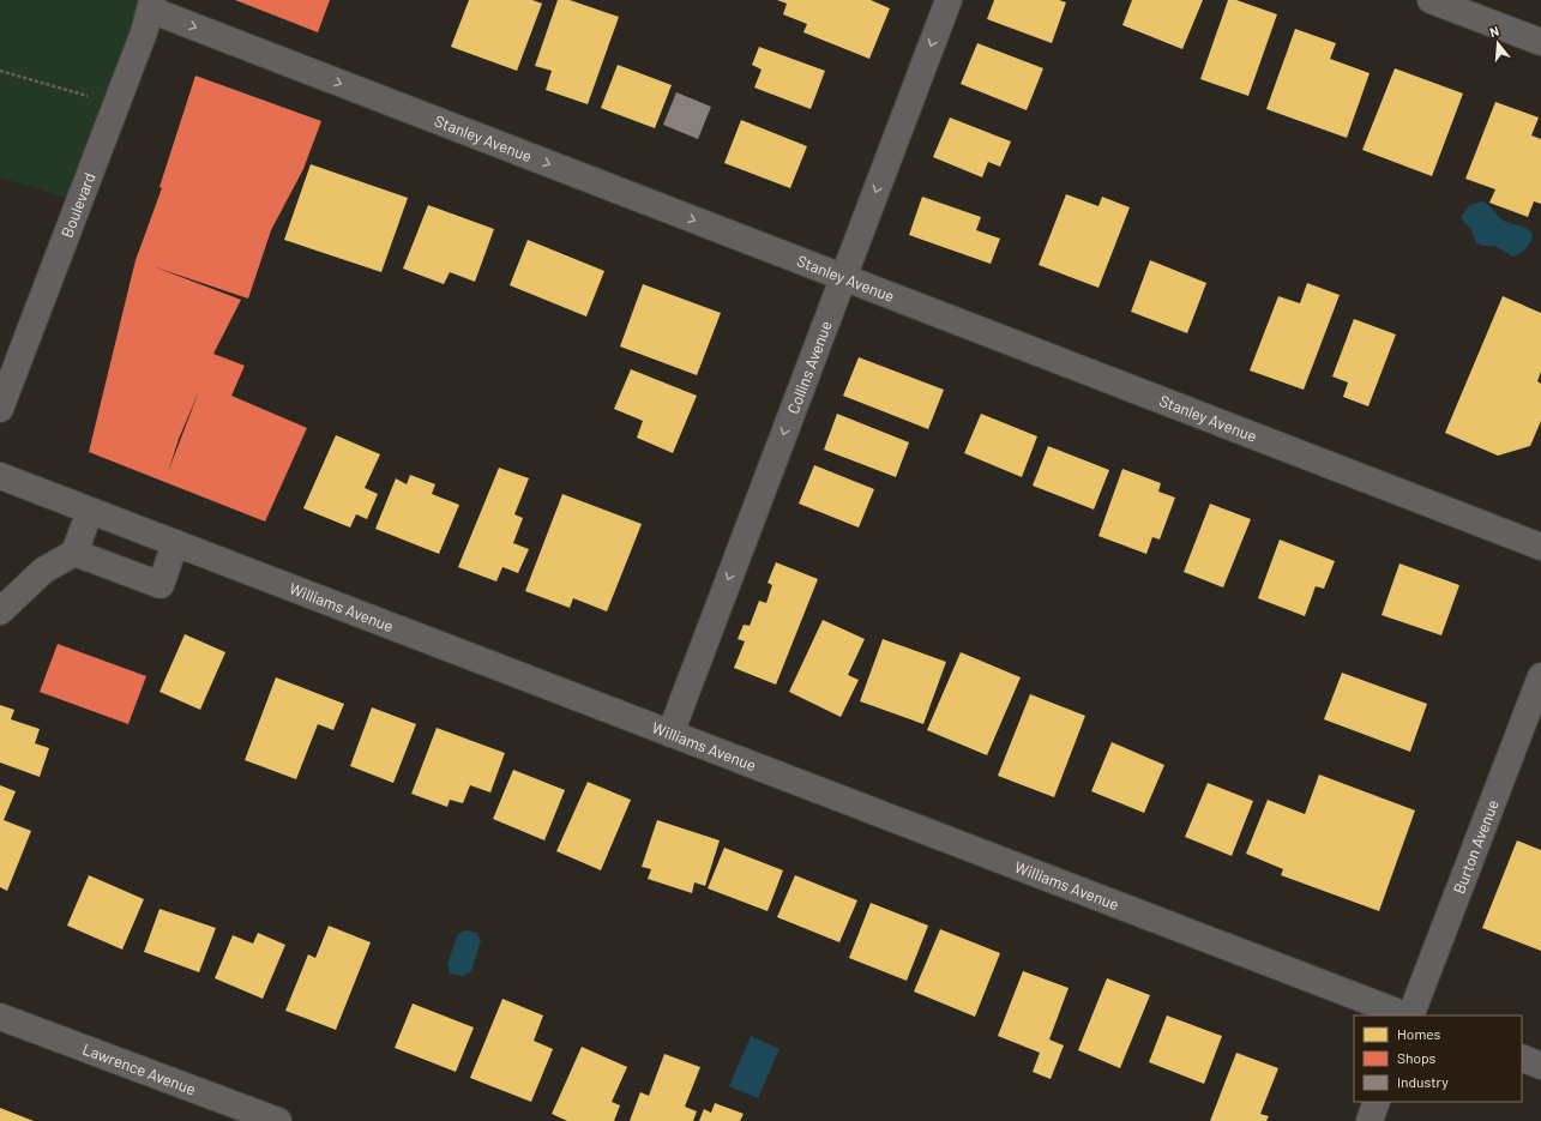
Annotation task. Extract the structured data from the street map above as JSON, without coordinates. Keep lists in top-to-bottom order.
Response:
{
  "streets": {
    "street": [
      "Stanley Avenue",
      "Boulevard",
      "Collins Avenue",
      "Williams Avenue",
      "Burton Avenue",
      "Lawrence Avenue"
    ]
  },
  "crossings": [
    ["Stanley Avenue", "Boulevard"],
    ["Stanley Avenue", "Collins Avenue"],
    ["Collins Avenue", "Williams Avenue"]
  ],
  "one_way": ["Stanley Avenue", "Collins Avenue"],
  "legend": ["Homes", "Shops", "Industry"],
  "north": "top"
}
